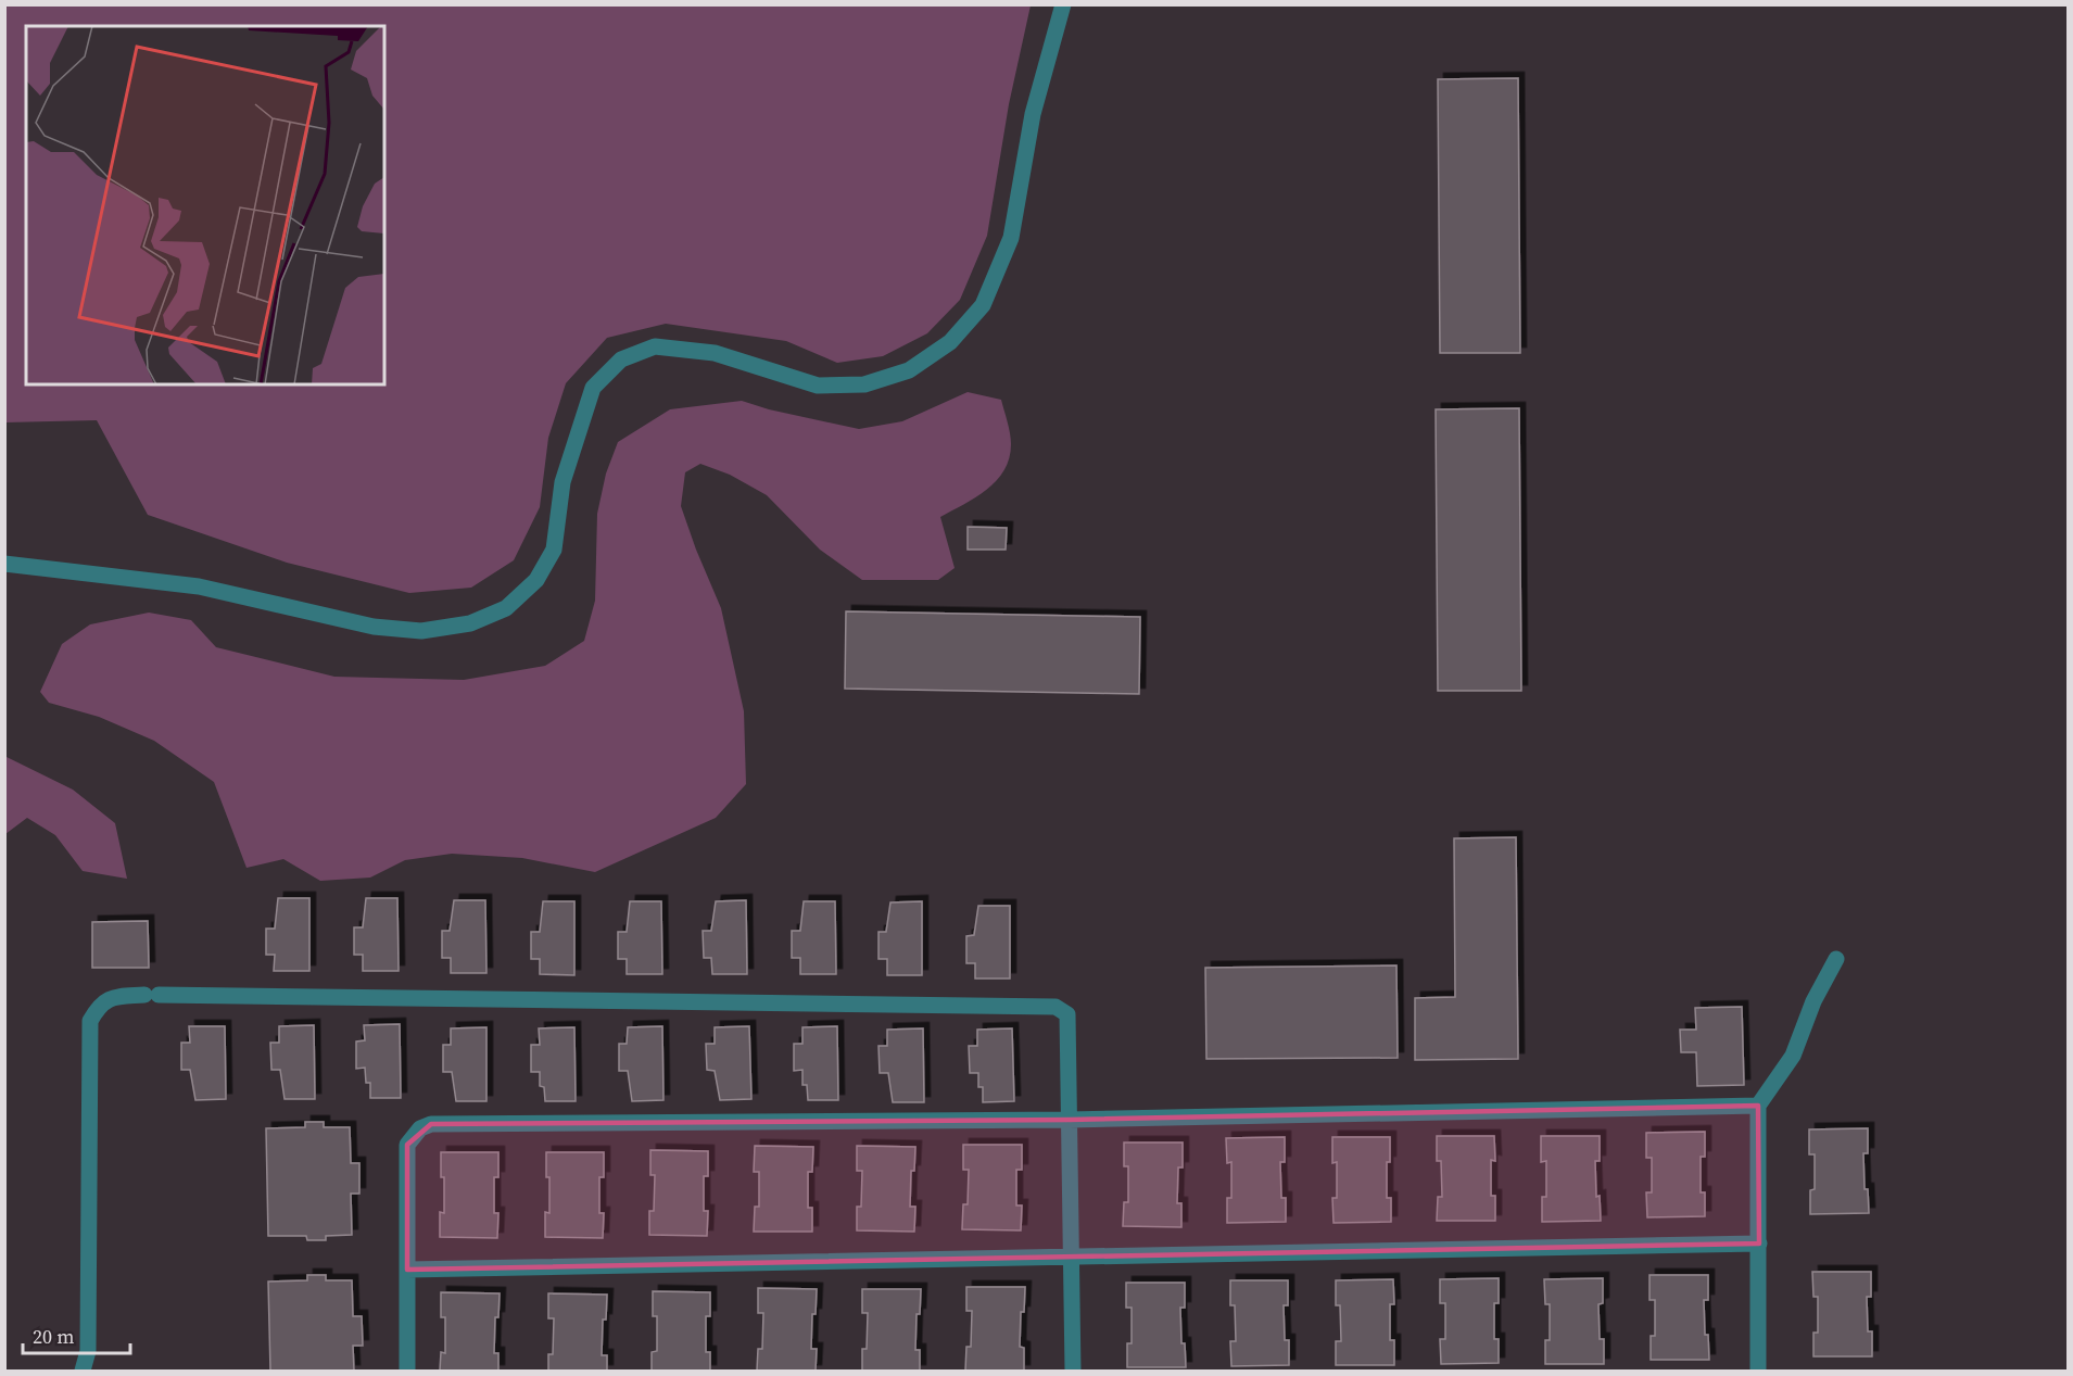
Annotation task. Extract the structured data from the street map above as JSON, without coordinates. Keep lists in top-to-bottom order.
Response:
{
  "scale_bar": "20 m"
}
